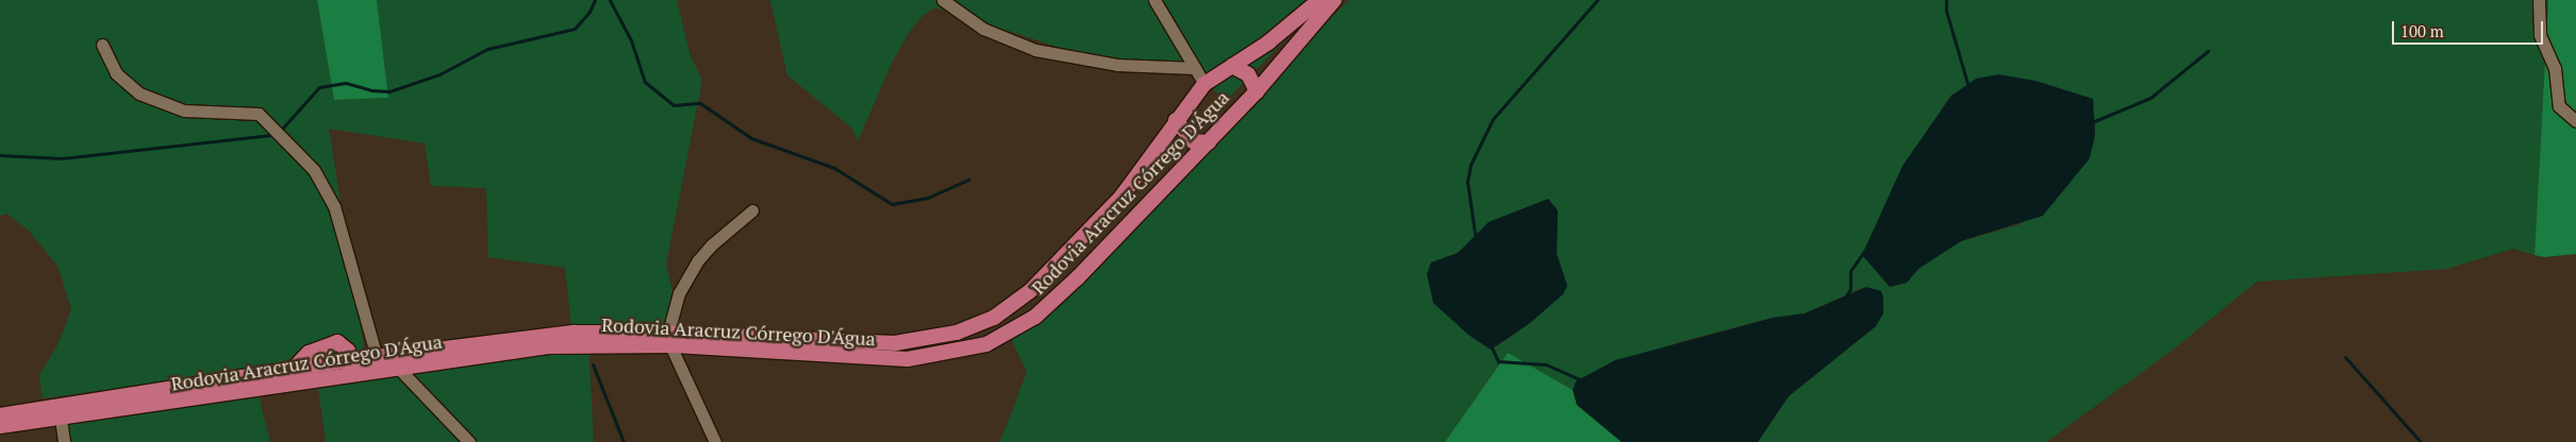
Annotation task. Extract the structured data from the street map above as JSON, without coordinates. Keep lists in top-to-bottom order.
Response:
{
  "streets": {
    "main road": ["Rodovia Aracruz Córrego D'Água"]
  },
  "scale_bar": "100 m"
}
